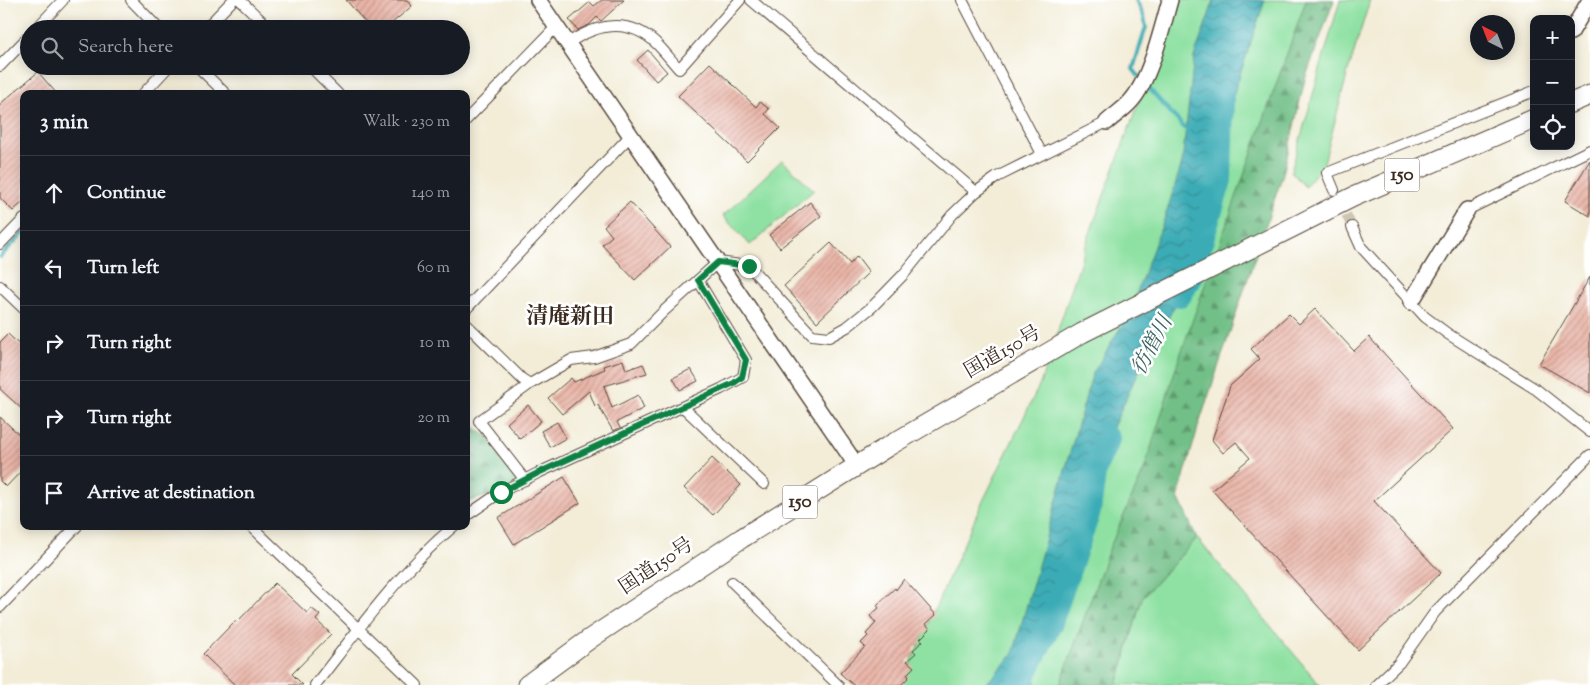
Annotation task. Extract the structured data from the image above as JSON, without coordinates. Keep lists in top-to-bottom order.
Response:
{
  "streets": {
    "highway": ["150", "国道150号"]
  },
  "districts": ["清庵新田"],
  "water": ["彷僧川"],
  "north": "top left",
  "page": {
    "map_buttons": ["+", "−"],
    "search": "Search here",
    "heading": ["3 min", "Walk · 230 m"],
    "list": [
      ["Continue", "140 m"],
      ["Turn left", "60 m"],
      ["Turn right", "10 m"],
      ["Turn right", "20 m"],
      "Arrive at destination"
    ]
  }
}
